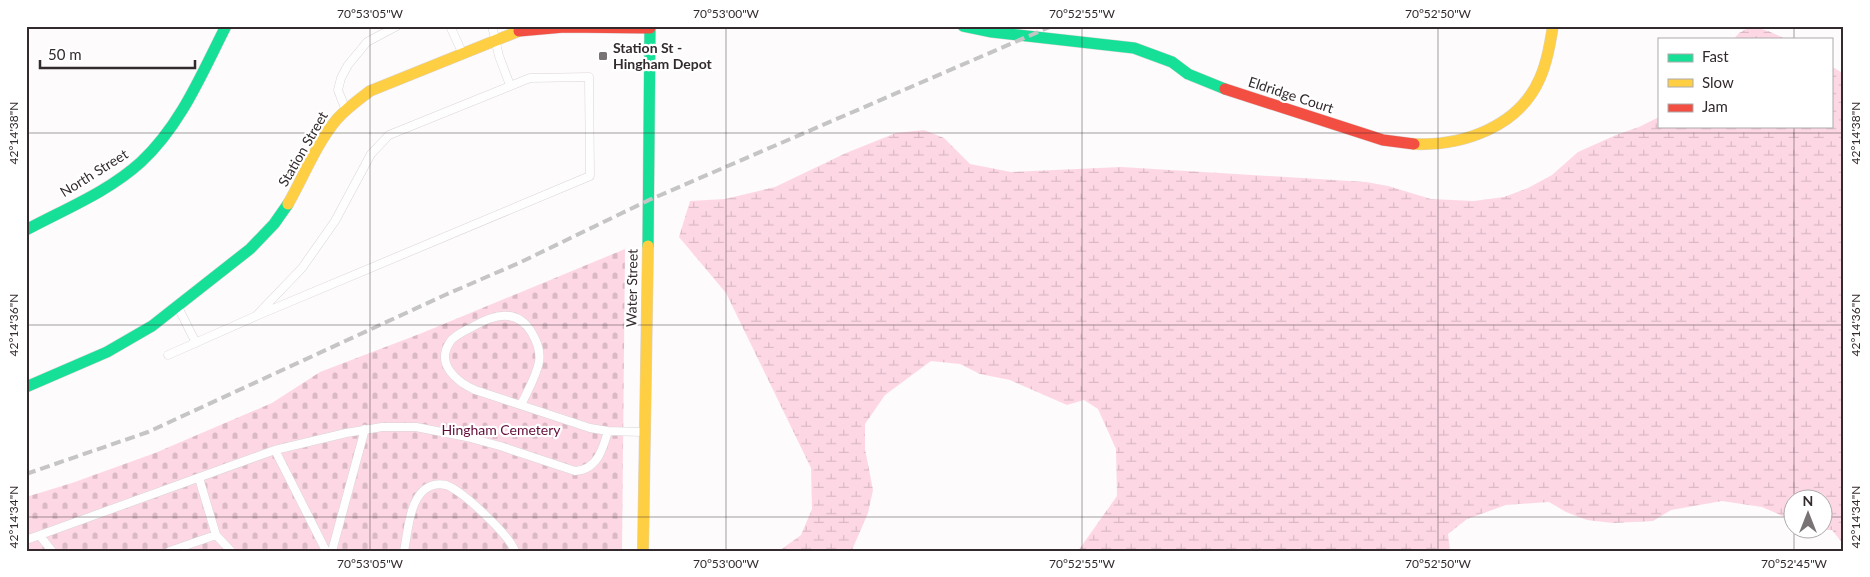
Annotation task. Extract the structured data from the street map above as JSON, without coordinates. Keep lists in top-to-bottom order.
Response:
{
  "streets": {
    "street": [
      "Eldridge Court",
      "Station Street",
      "North Street",
      "Water Street"
    ]
  },
  "crossings": [
    ["Station Street", "Water Street"]
  ],
  "parks": ["Hingham Cemetery"],
  "places": {
    "transit": ["Station St - Hingham Depot"]
  },
  "legend": ["Fast", "Slow", "Jam"],
  "scale_bar": "50 m",
  "north": "top",
  "coordinates": [
    "70°53'05\"W",
    "70°53'00\"W",
    "70°52'55\"W",
    "70°52'50\"W",
    "42°14'38\"N",
    "42°14'36\"N",
    "42°14'34\"N",
    "70°52'45\"W"
  ]
}
